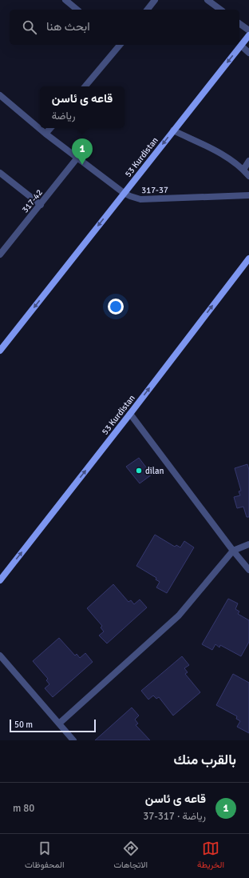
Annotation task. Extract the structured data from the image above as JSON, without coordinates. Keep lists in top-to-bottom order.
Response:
{
  "streets": {
    "main road": ["53 Kurdistan"],
    "street": ["317-37", "317-42"]
  },
  "crossings": [
    ["53 Kurdistan", "317-37"],
    ["317-37", "317-42"]
  ],
  "places": ["dilan"],
  "scale_bar": "50 m",
  "page": {
    "search": "ابحث هنا",
    "popup": ["قاعه ى ئاسن", "رياضة"],
    "pins": "1",
    "scale": "50 m",
    "heading": "بالقرب منك",
    "list": [
      {
        "mark": "1",
        "name": "قاعه ى ئاسن",
        "note": "رياضة · 317-37",
        "value": "80 m"
      }
    ],
    "nav": ["الخريطة", "الاتجاهات", "المحفوظات"]
  }
}
